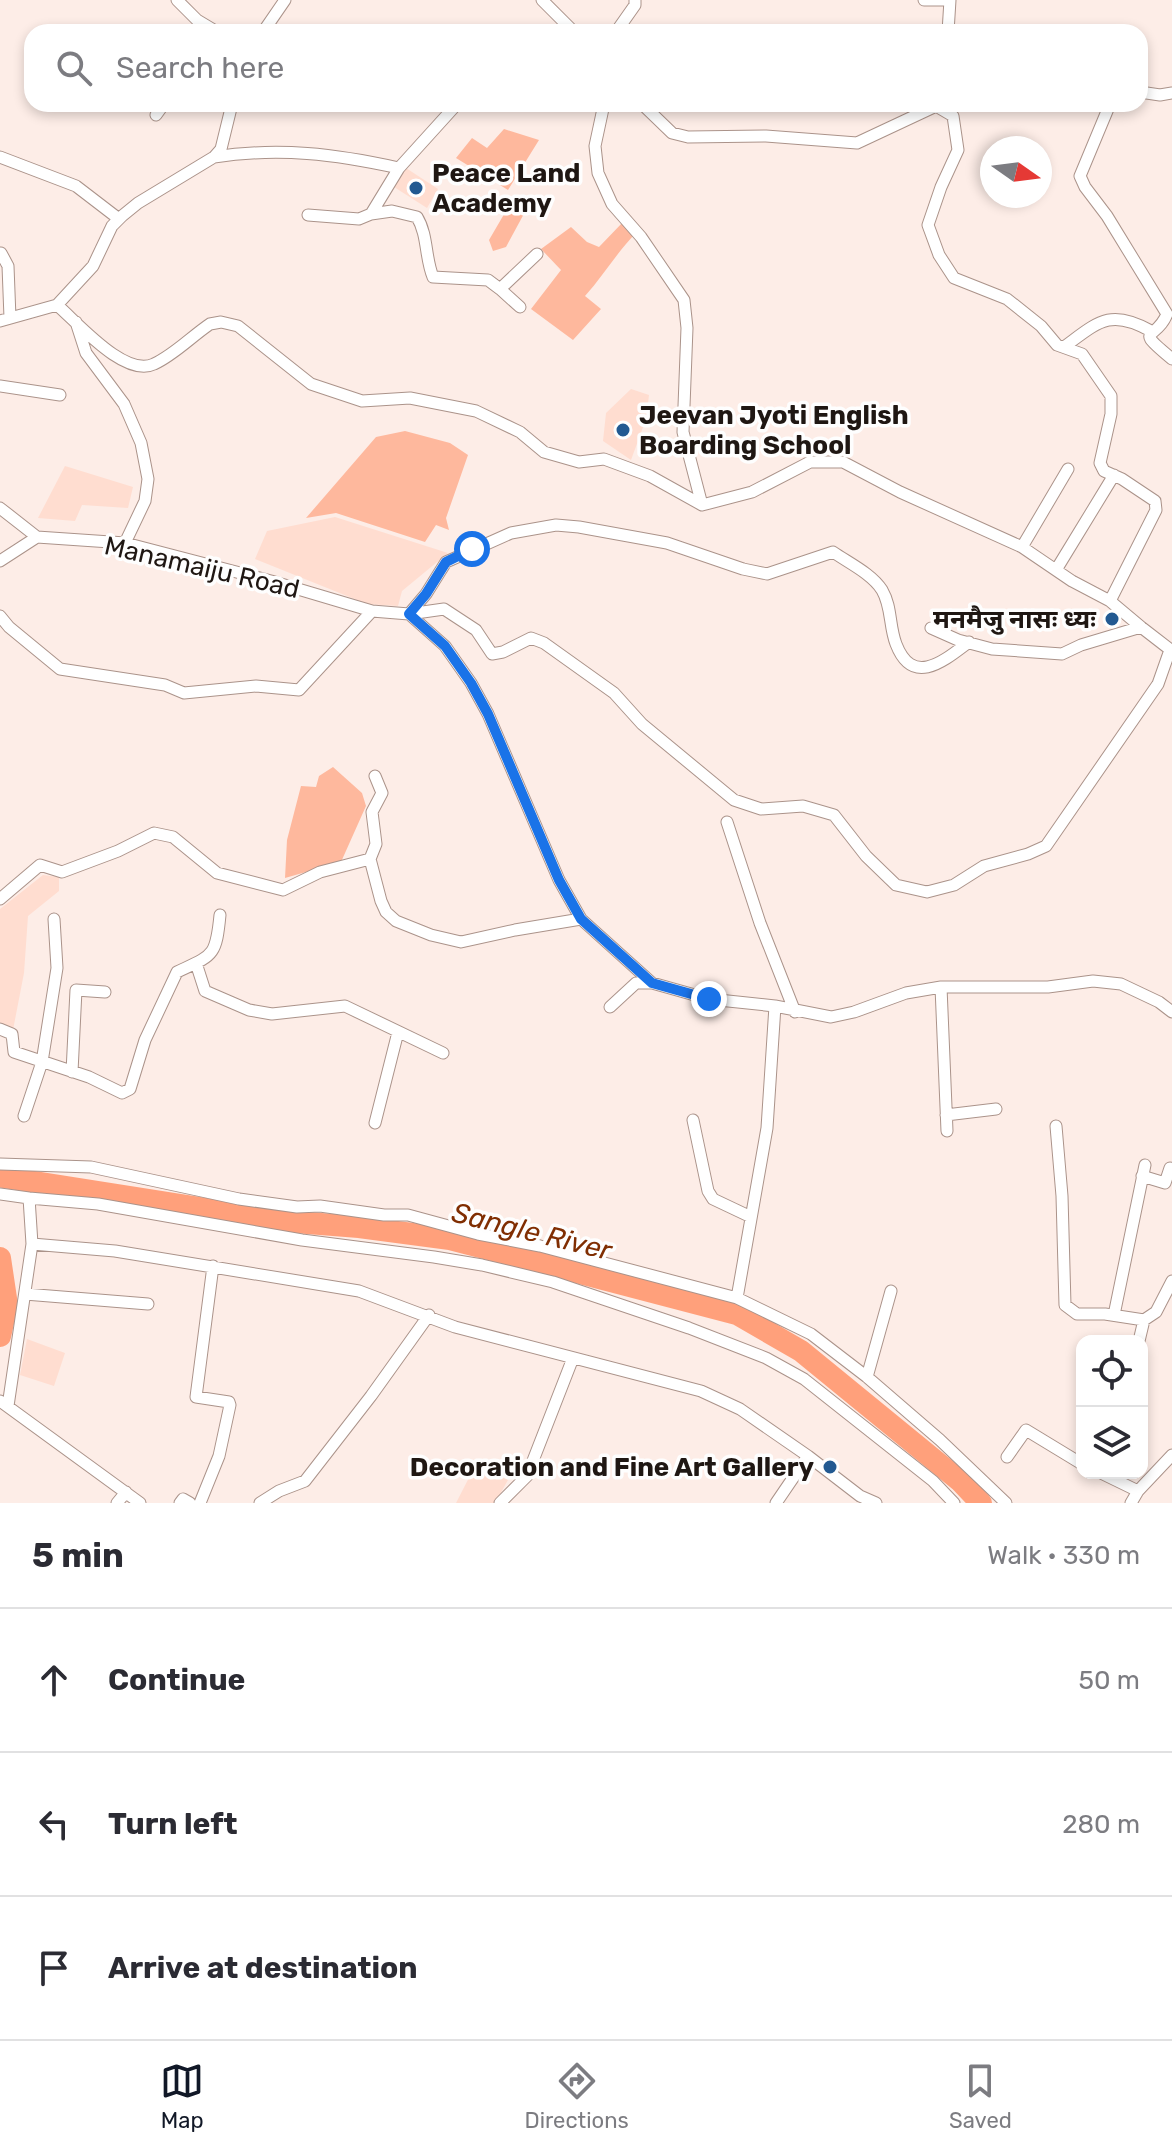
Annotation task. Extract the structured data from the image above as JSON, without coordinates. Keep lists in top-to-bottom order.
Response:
{
  "streets": {
    "street": ["Manamaiju Road"]
  },
  "water": ["Sangle River"],
  "places": [
    "Peace Land Academy",
    "Jeevan Jyoti English Boarding School",
    "मनमैजु नासः ध्यः",
    "Decoration and Fine Art Gallery"
  ],
  "north": "right",
  "page": {
    "search": "Search here",
    "heading": ["5 min", "Walk · 330 m"],
    "list": [
      ["Continue", "50 m"],
      ["Turn left", "280 m"],
      "Arrive at destination"
    ],
    "nav": ["Map", "Directions", "Saved"]
  }
}
